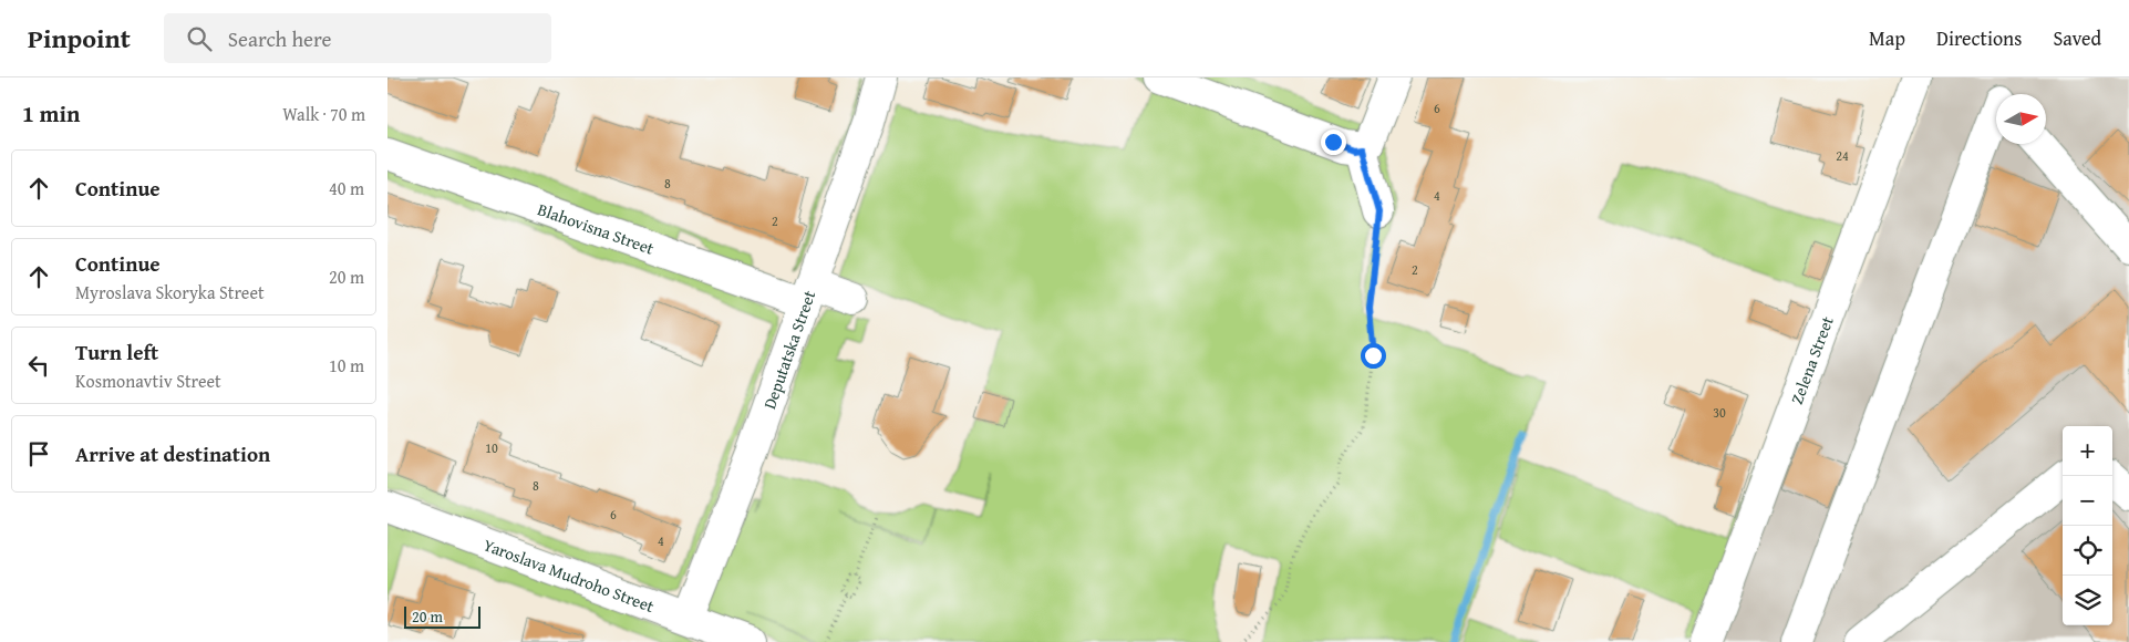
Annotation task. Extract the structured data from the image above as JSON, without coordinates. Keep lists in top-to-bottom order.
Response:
{
  "streets": {
    "street": [
      "Blahovisna Street",
      "Deputatska Street",
      "Zelena Street",
      "Yaroslava Mudroho Street"
    ]
  },
  "crossings": [
    ["Blahovisna Street", "Deputatska Street"],
    ["Deputatska Street", "Yaroslava Mudroho Street"]
  ],
  "house_numbers": [
    "6",
    "24",
    "8",
    "4",
    "2",
    "2",
    "30",
    "10",
    "8",
    "6",
    "4"
  ],
  "scale_bar": "20 m",
  "north": "right",
  "page": {
    "header": "Pinpoint",
    "search": "Search here",
    "nav": ["Map", "Directions", "Saved"],
    "heading": ["1 min", "Walk · 70 m"],
    "list": [
      ["Continue", "40 m"],
      ["Continue", "Myroslava Skoryka Street", "20 m"],
      ["Turn left", "Kosmonavtiv Street", "10 m"],
      "Arrive at destination"
    ],
    "map_buttons": ["+", "−"],
    "scale": "20 m"
  }
}
